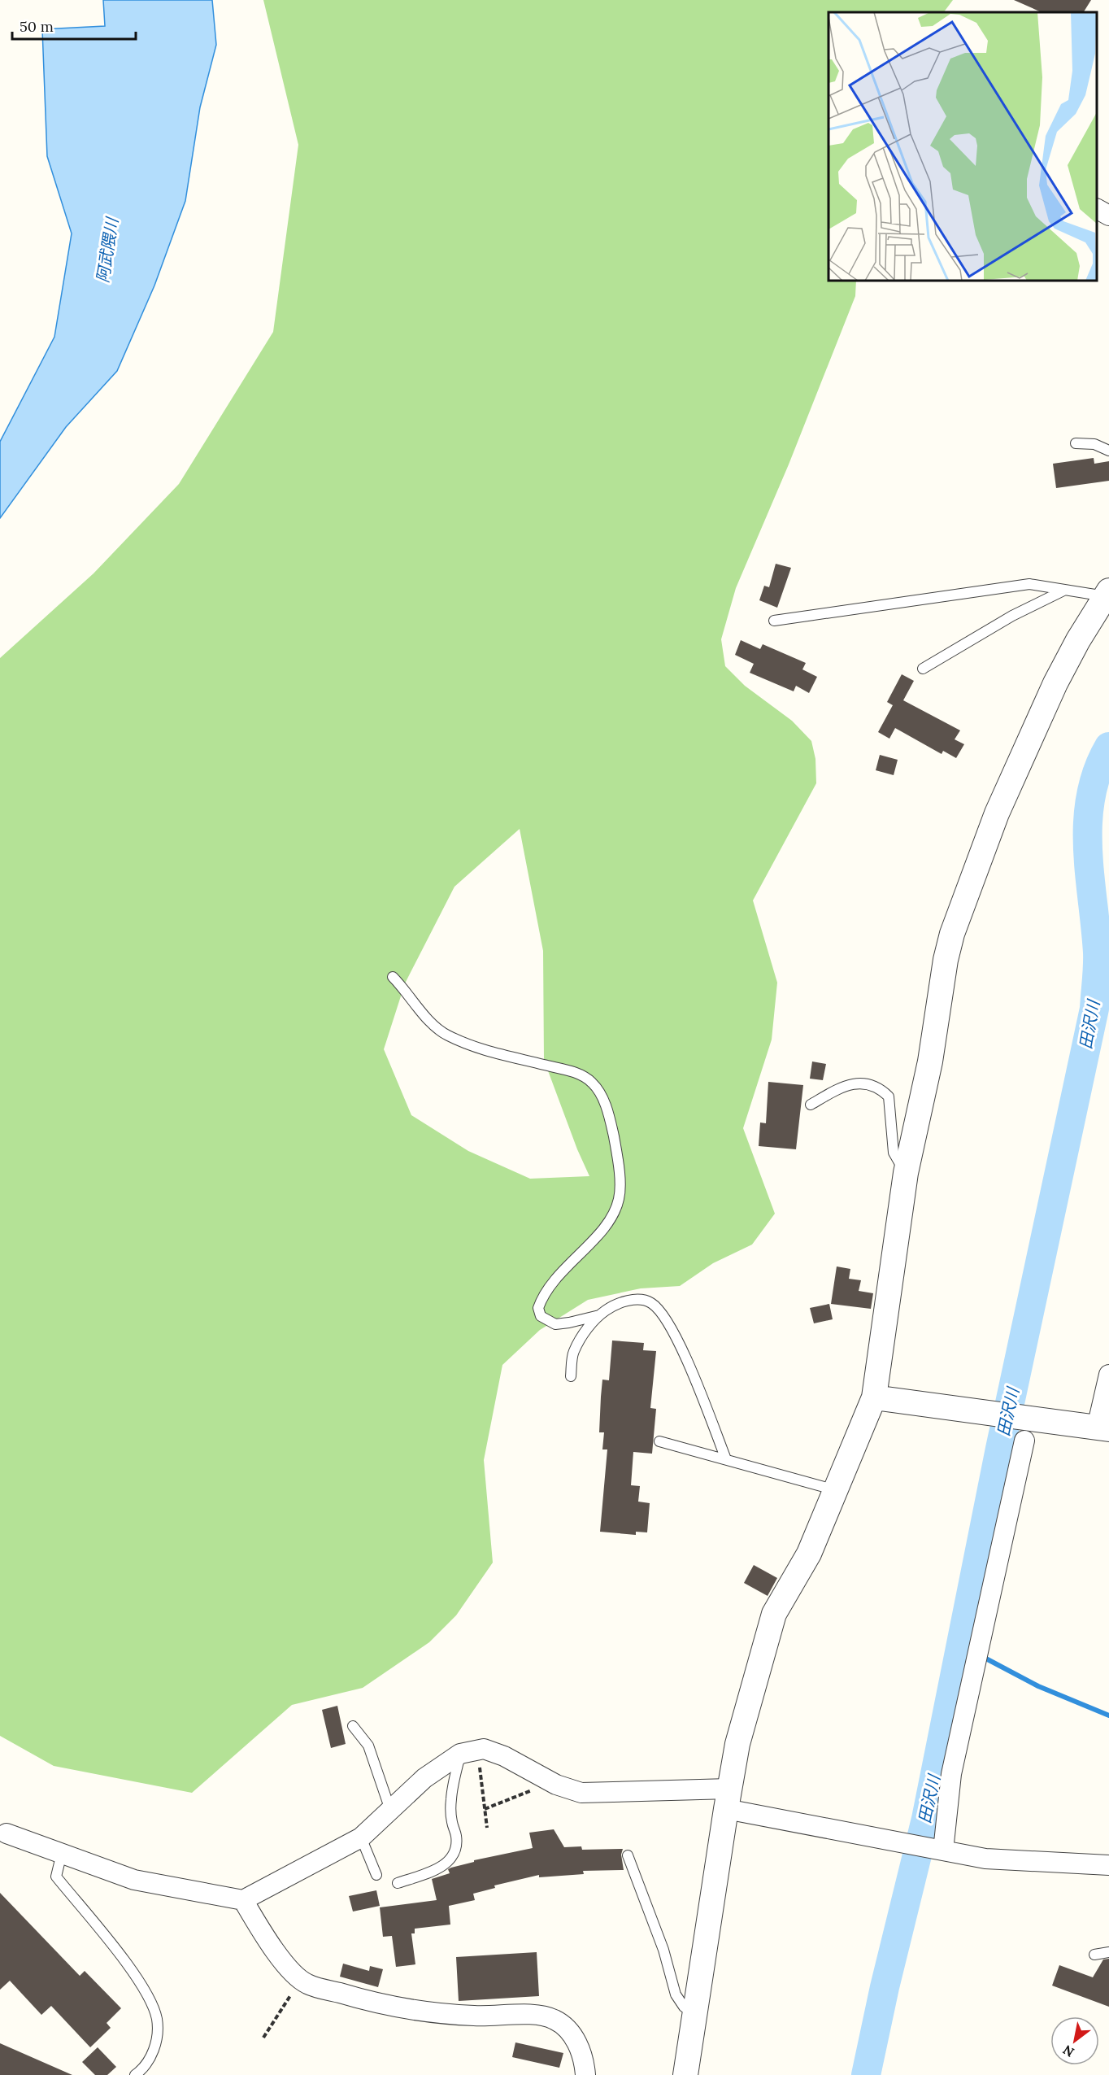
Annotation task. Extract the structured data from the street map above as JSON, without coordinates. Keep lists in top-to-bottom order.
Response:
{
  "water": ["阿武隈川", "田沢川"],
  "scale_bar": "50 m",
  "north": "bottom left"
}
